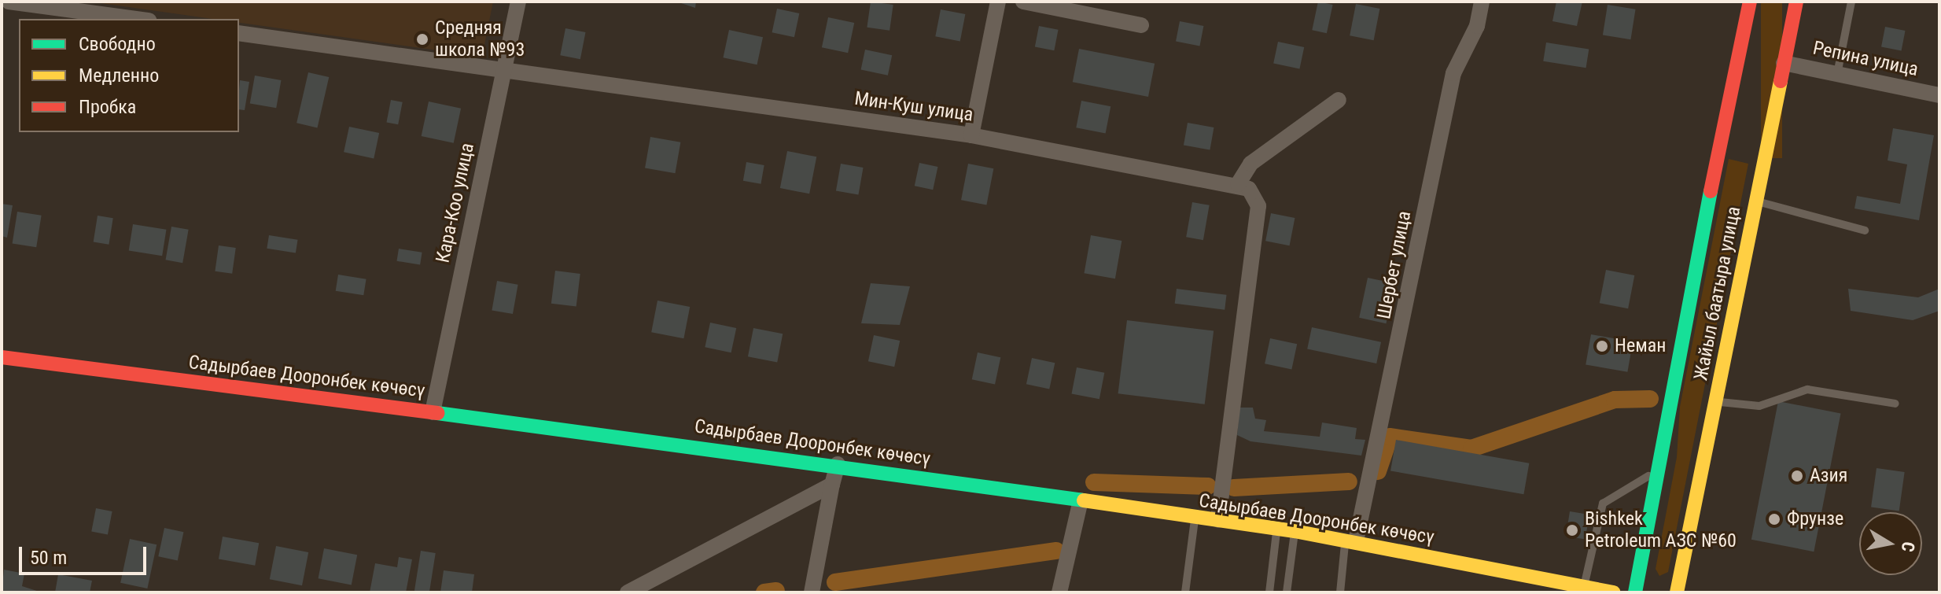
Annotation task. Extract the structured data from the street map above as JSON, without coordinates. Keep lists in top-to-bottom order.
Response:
{
  "streets": {
    "main road": ["Жайыл баатыра улица", "Садырбаев Дооронбек көчөсү"],
    "street": [
      "Репина улица",
      "Мин-Куш улица",
      "Кара-Коо улица",
      "Шербет улица"
    ]
  },
  "crossings": [
    ["Репина улица", "Жайыл баатыра улица"],
    ["Мин-Куш улица", "Кара-Коо улица"],
    ["Кара-Коо улица", "Садырбаев Дооронбек көчөсү"],
    ["Шербет улица", "Садырбаев Дооронбек көчөсү"]
  ],
  "places": [
    "Средняя школа №93",
    "Неман",
    "Азия",
    "Фрунзе",
    "Bishkek Petroleum АЗС №60"
  ],
  "legend": ["Свободно", "Медленно", "Пробка"],
  "scale_bar": "50 m",
  "north": "right"
}
